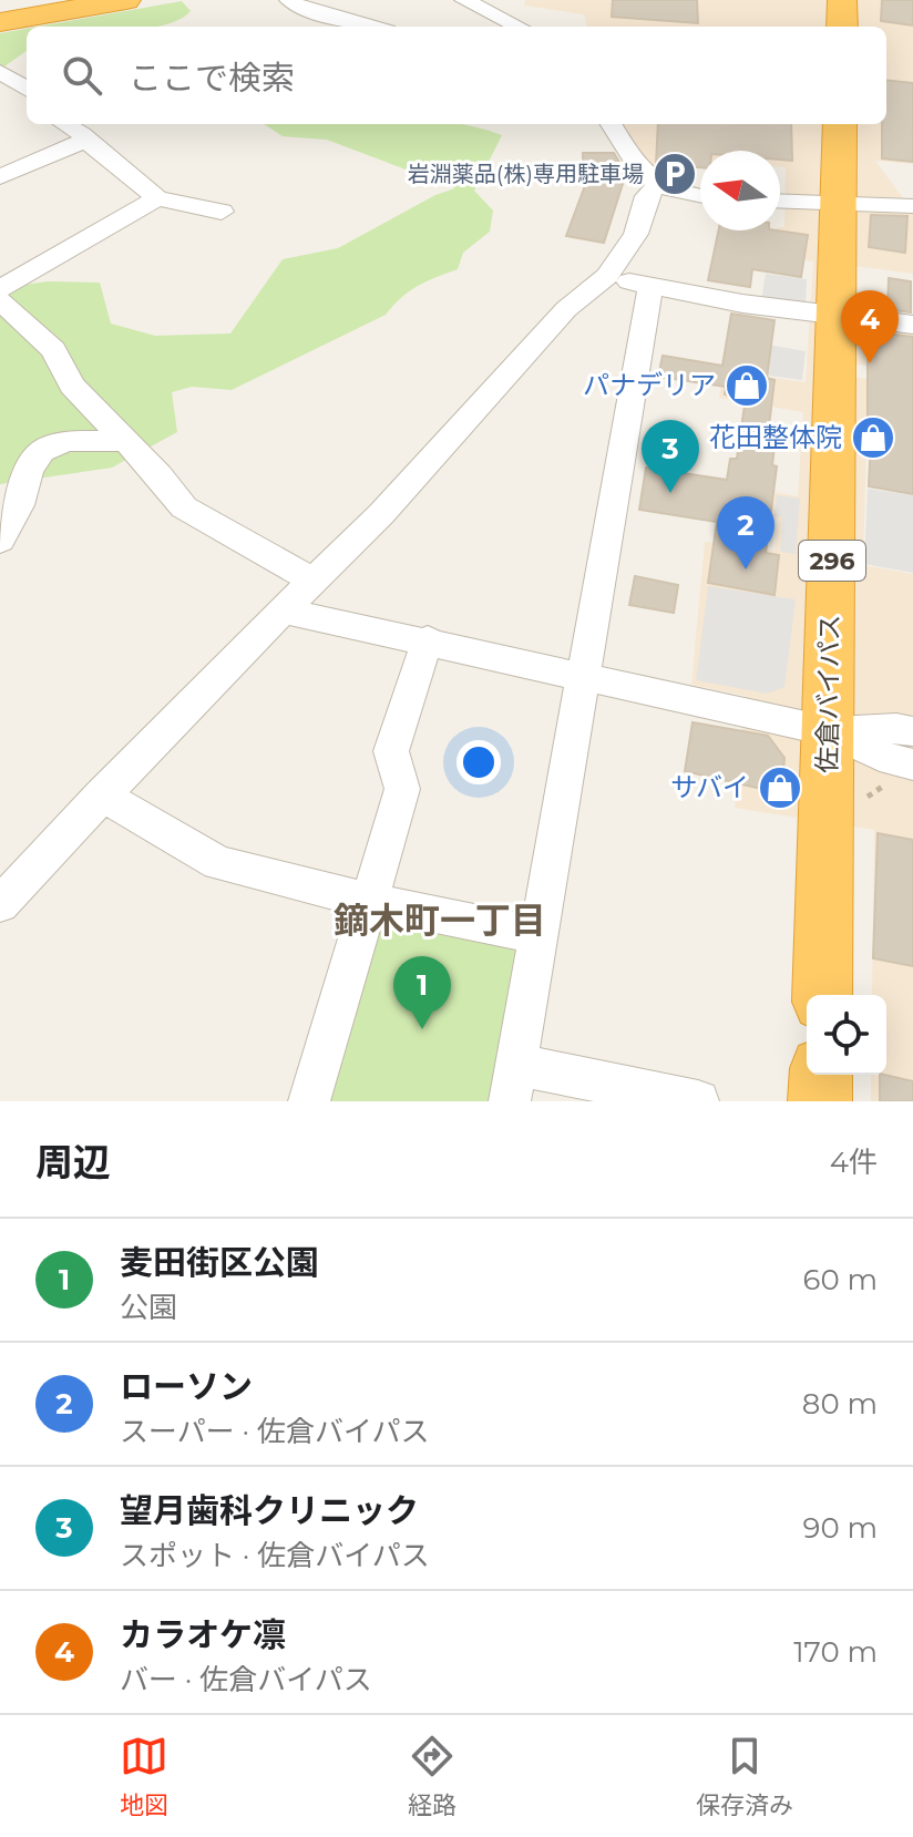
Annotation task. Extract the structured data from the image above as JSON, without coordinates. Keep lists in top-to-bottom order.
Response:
{
  "streets": {
    "highway": ["296", "佐倉バイパス"]
  },
  "districts": ["鏑木町一丁目"],
  "places": {
    "parking": ["岩淵薬品(株)専用駐車場"],
    "shop": ["パナデリア", "花田整体院", "サバイ"]
  },
  "north": "left",
  "page": {
    "search": "ここで検索",
    "pins": [
      "4",
      "3",
      "2",
      "1"
    ],
    "heading": ["周辺", "4件"],
    "list": [
      {
        "mark": "1",
        "name": "麦田街区公園",
        "note": "公園",
        "value": "60 m"
      },
      {
        "mark": "2",
        "name": "ローソン",
        "note": "スーパー · 佐倉バイパス",
        "value": "80 m"
      },
      {
        "mark": "3",
        "name": "望月歯科クリニック",
        "note": "スポット · 佐倉バイパス",
        "value": "90 m"
      },
      {
        "mark": "4",
        "name": "カラオケ凛",
        "note": "バー · 佐倉バイパス",
        "value": "170 m"
      }
    ],
    "nav": ["地図", "経路", "保存済み"]
  }
}
